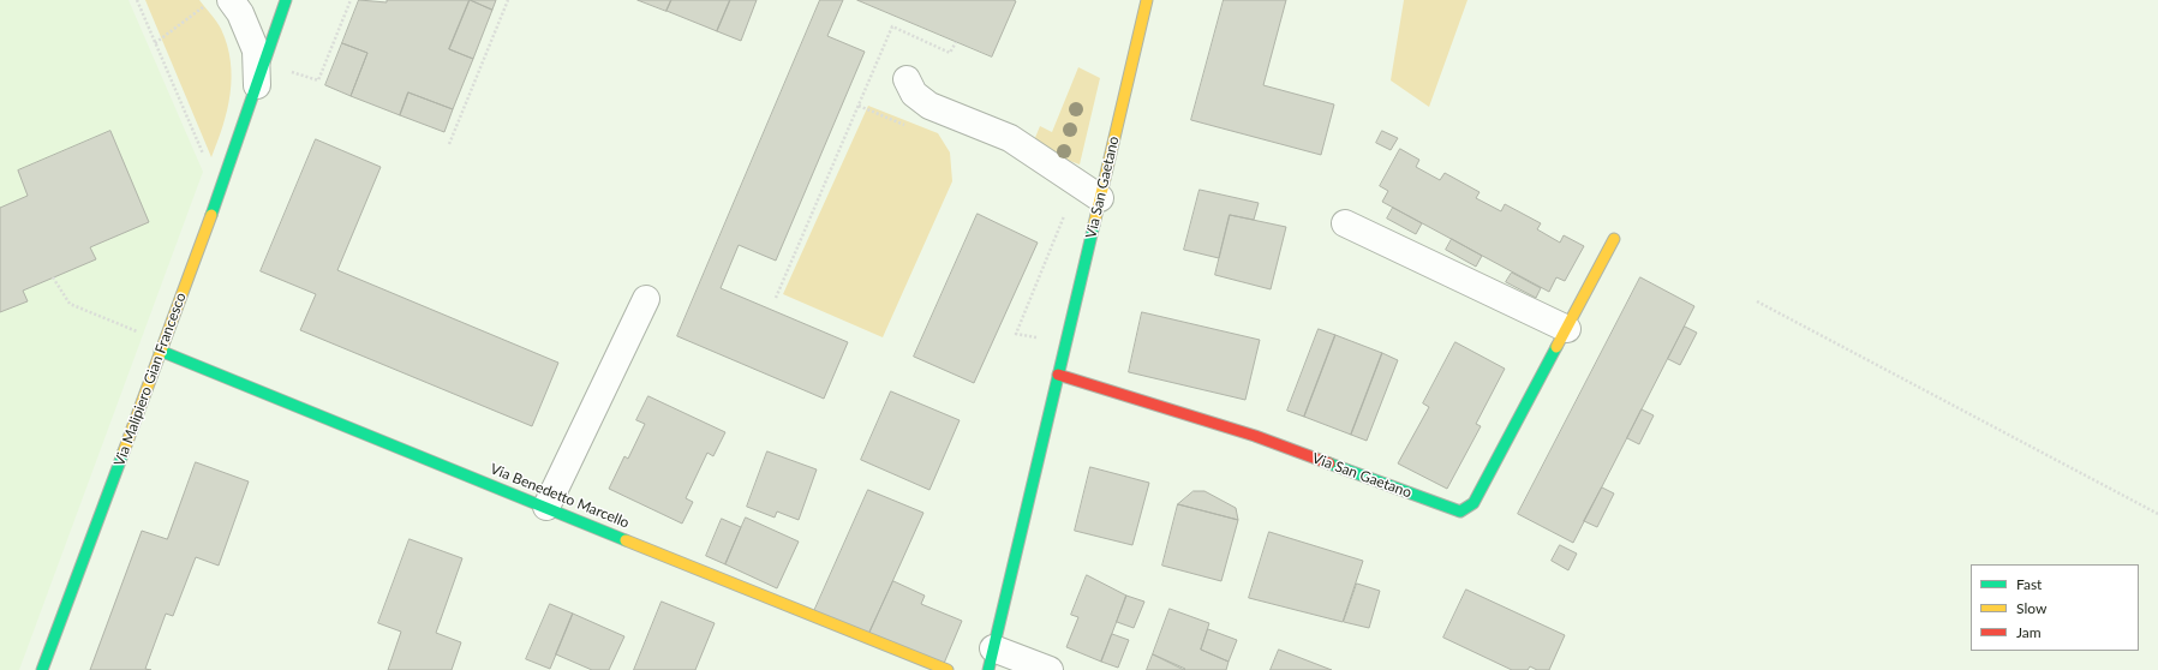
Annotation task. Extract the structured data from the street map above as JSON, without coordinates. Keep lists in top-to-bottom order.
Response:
{
  "streets": {
    "street": ["Via San Gaetano", "Via Malipiero Gian Francesco", "Via Benedetto Marcello"]
  },
  "crossings": [
    ["Via Malipiero Gian Francesco", "Via Benedetto Marcello"]
  ],
  "legend": ["Fast", "Slow", "Jam"]
}
